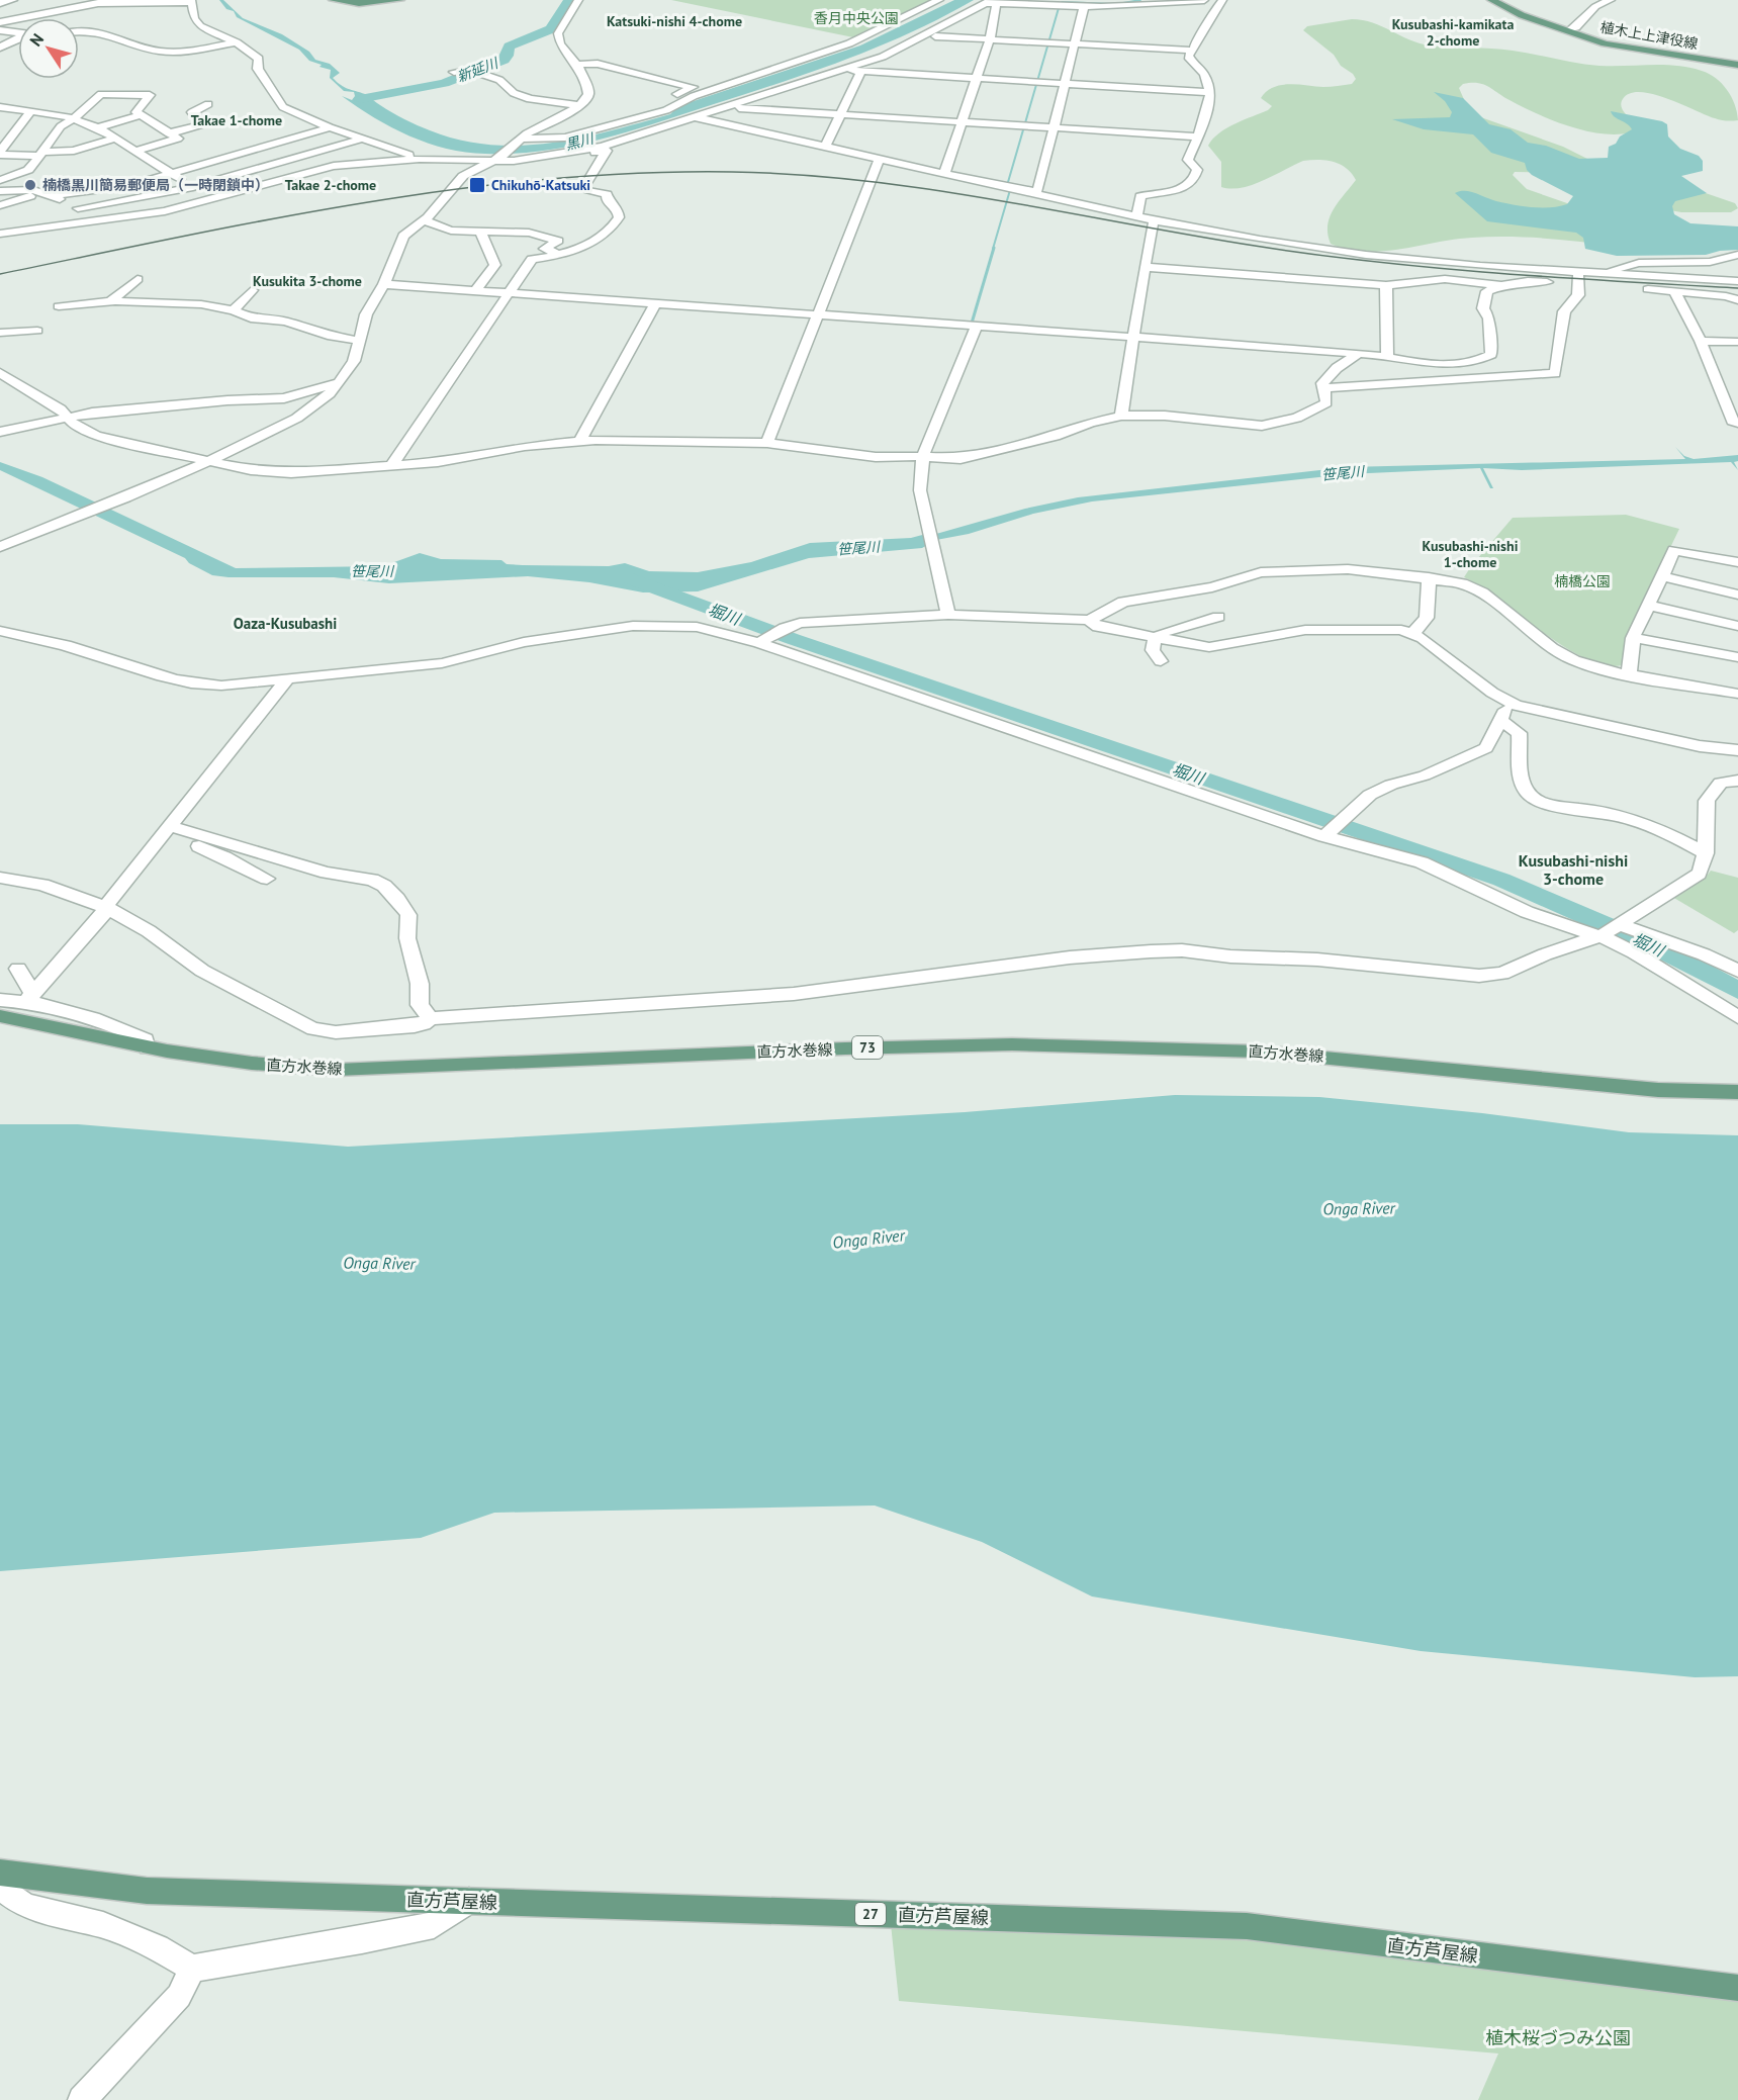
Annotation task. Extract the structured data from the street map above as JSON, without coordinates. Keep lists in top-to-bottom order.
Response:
{
  "streets": {
    "main road": [
      "植木上上津役線",
      "73",
      "直方水巻線",
      "直方芦屋線",
      "27"
    ]
  },
  "districts": [
    "Katsuki-nishi 4-chome",
    "Kusubashi-kamikata 2-chome",
    "Takae 1-chome",
    "Takae 2-chome",
    "Kusukita 3-chome",
    "Kusubashi-nishi 1-chome",
    "Oaza-Kusubashi",
    "Kusubashi-nishi 3-chome"
  ],
  "water": [
    "新延川",
    "黒川",
    "笹尾川",
    "堀川",
    "Onga River"
  ],
  "parks": ["香月中央公園", "楠橋公園", "植木桜づつみ公園"],
  "places": {
    "other": ["楠橋黒川簡易郵便局（一時閉鎖中）"],
    "transit": ["Chikuhō-Katsuki"]
  },
  "north": "top left"
}
